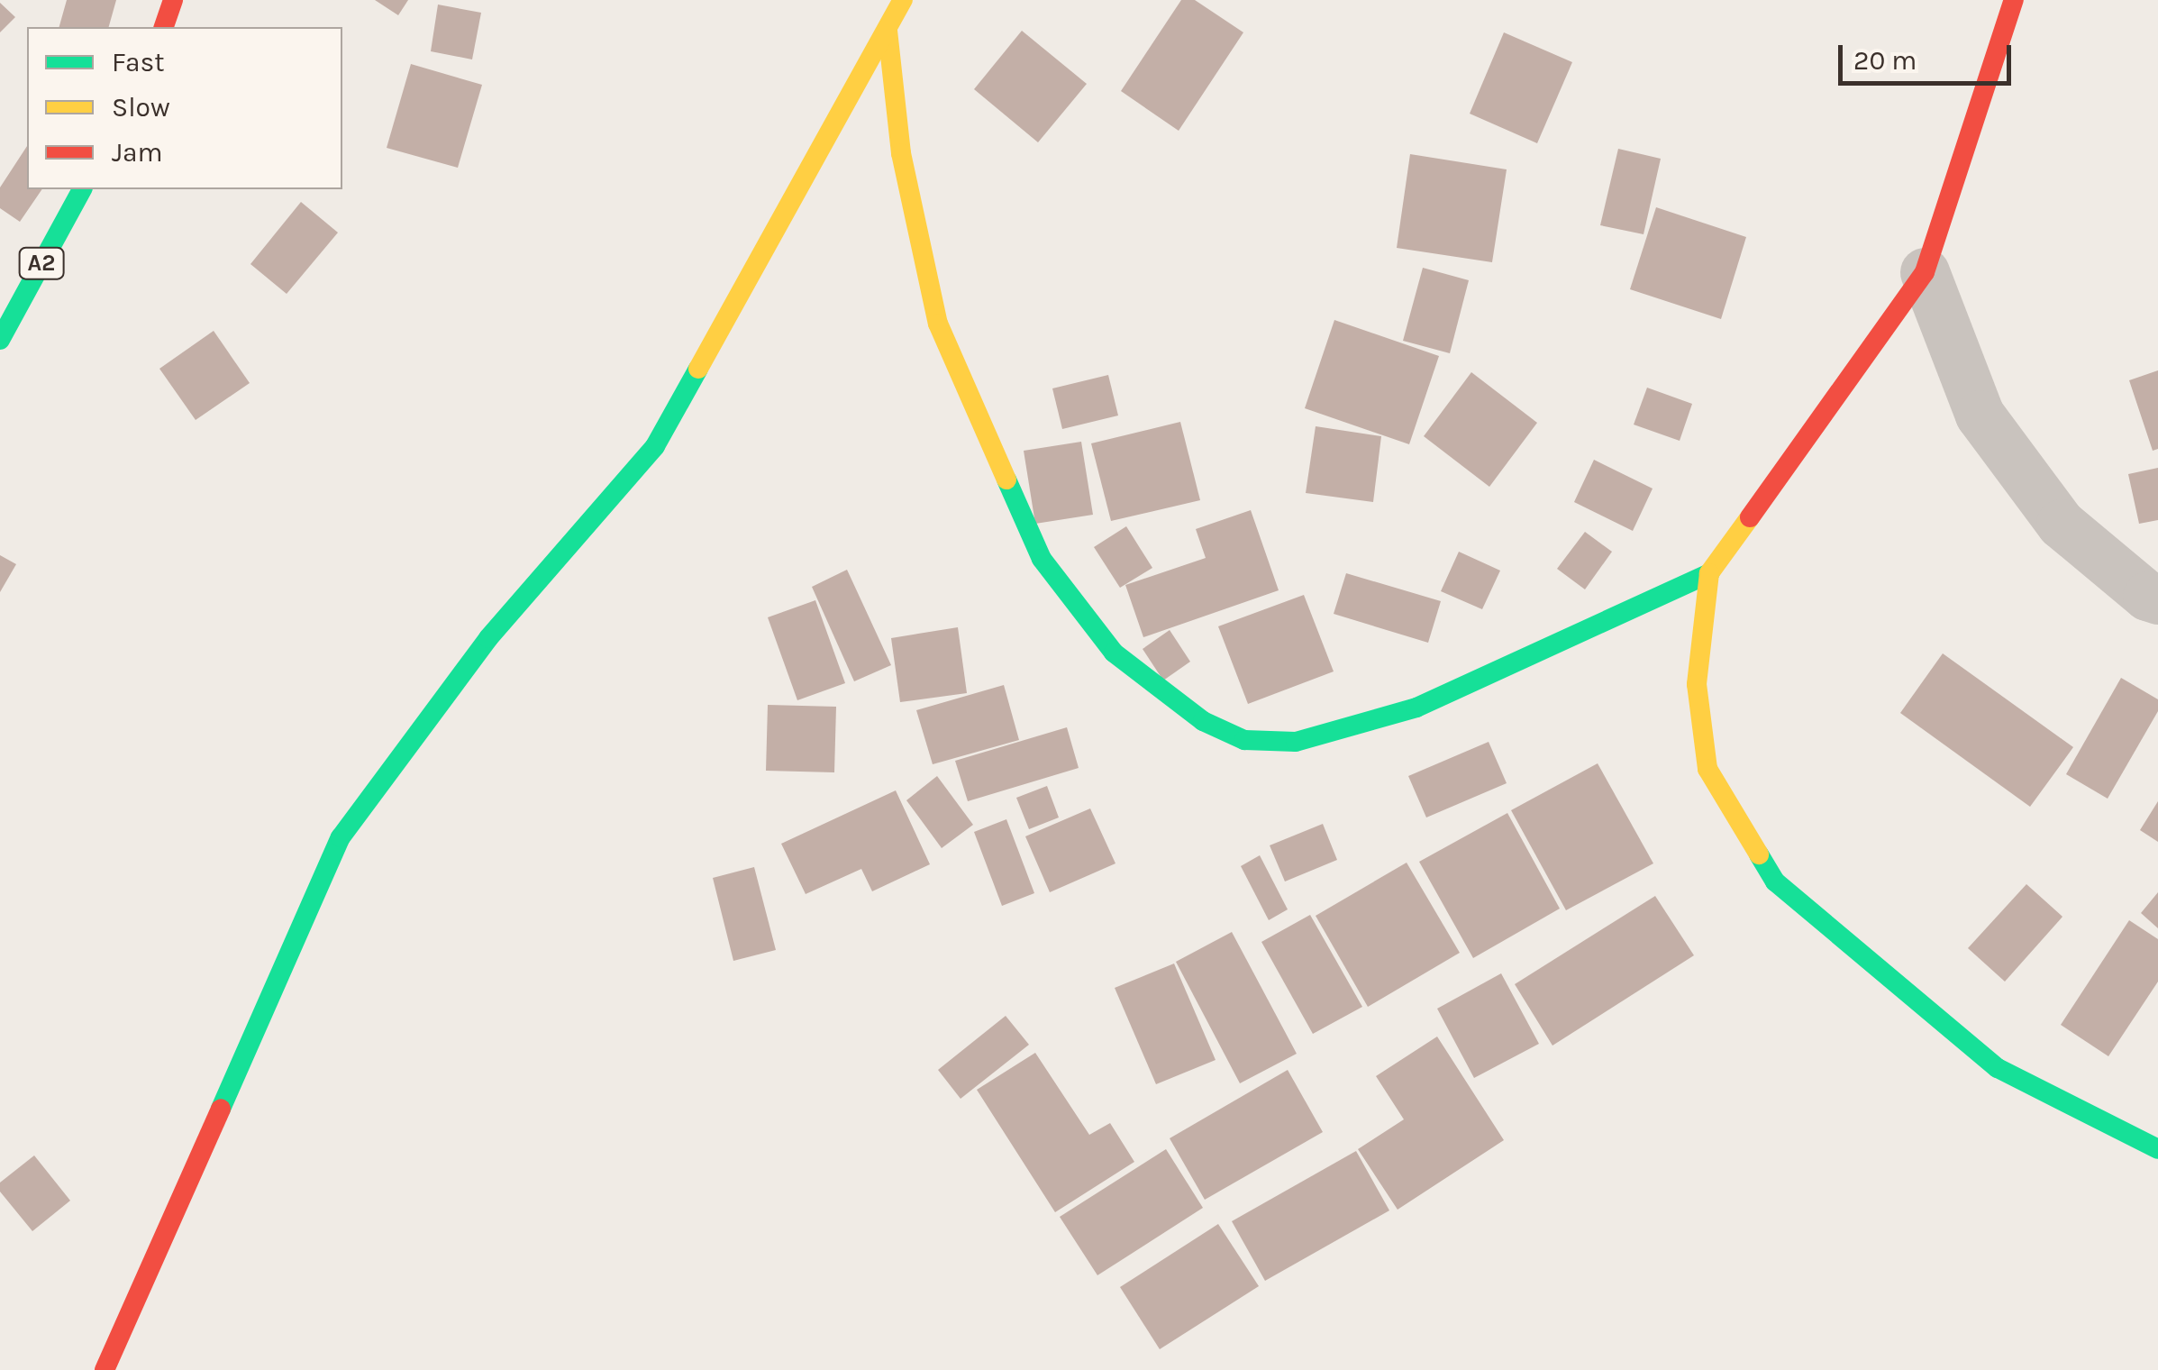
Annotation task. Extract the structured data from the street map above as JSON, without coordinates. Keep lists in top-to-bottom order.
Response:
{
  "streets": {
    "main road": ["A2"]
  },
  "legend": ["Fast", "Slow", "Jam"],
  "scale_bar": "20 m"
}
